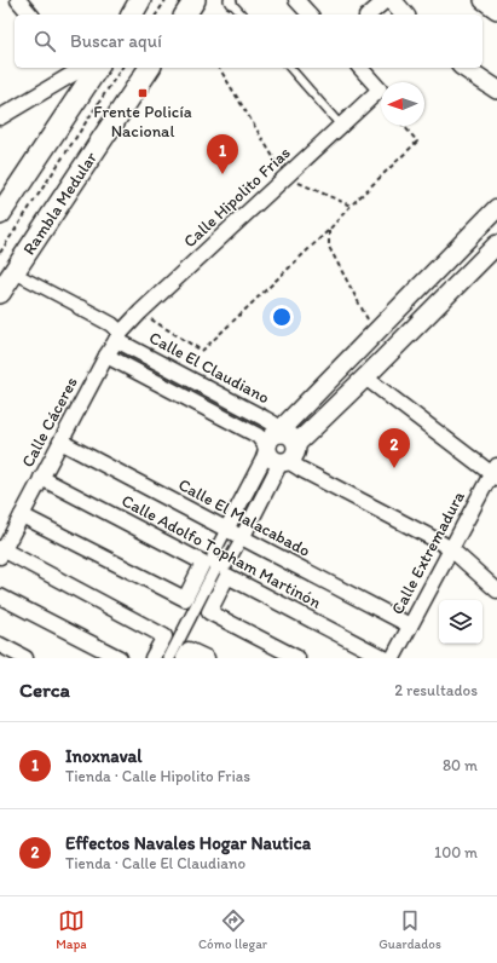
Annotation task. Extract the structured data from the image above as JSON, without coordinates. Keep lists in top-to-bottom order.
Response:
{
  "streets": {
    "main road": ["Rambla Medular"],
    "street": [
      "Calle Hipolito Frias",
      "Calle El Claudiano",
      "Calle Cáceres",
      "Calle El Malacabado",
      "Calle Adolfo Topham Martinón",
      "Calle Extremadura"
    ]
  },
  "crossings": [
    ["Calle Hipolito Frias", "Calle El Claudiano"],
    ["Calle Hipolito Frias", "Calle Cáceres"],
    ["Rambla Medular", "Calle El Claudiano"],
    ["Calle El Claudiano", "Calle Cáceres"],
    ["Calle Cáceres", "Calle El Malacabado"],
    ["Calle Cáceres", "Calle Adolfo Topham Martinón"],
    ["Calle El Malacabado", "Calle Extremadura"]
  ],
  "places": {
    "transit": ["Frente Policía Nacional"]
  },
  "north": "left",
  "page": {
    "search": "Buscar aquí",
    "pins": ["1", "2"],
    "heading": ["Cerca", "2 resultados"],
    "list": [
      {
        "mark": "1",
        "name": "Inoxnaval",
        "note": "Tienda · Calle Hipolito Frias",
        "value": "80 m"
      },
      {
        "mark": "2",
        "name": "Effectos Navales Hogar Nautica",
        "note": "Tienda · Calle El Claudiano",
        "value": "100 m"
      }
    ],
    "nav": ["Mapa", "Cómo llegar", "Guardados"]
  }
}
